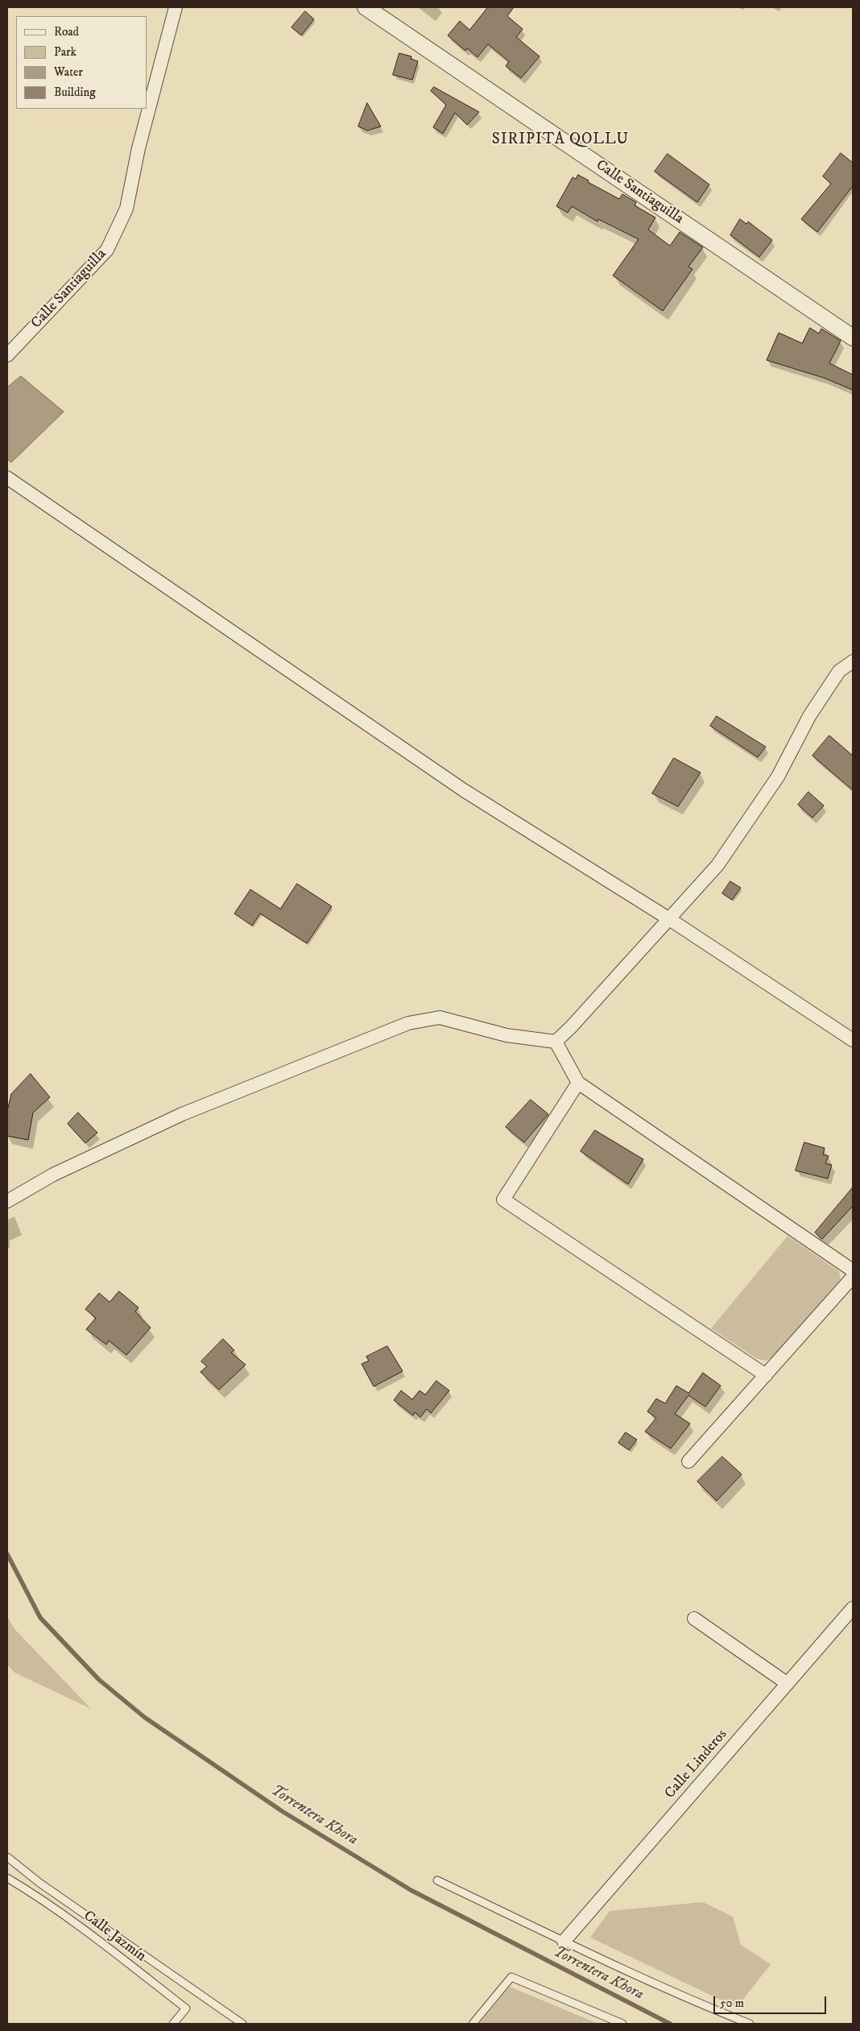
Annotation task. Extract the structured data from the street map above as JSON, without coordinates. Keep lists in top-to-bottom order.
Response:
{
  "streets": {
    "street": ["Calle Santiaguilla", "Calle Linderos"],
    "lane": ["Calle Jazmín"]
  },
  "districts": ["SIRIPITA QOLLU"],
  "water": ["Torrentera Khora"],
  "legend": [
    "Road",
    "Park",
    "Water",
    "Building"
  ],
  "scale_bar": "50 m"
}
